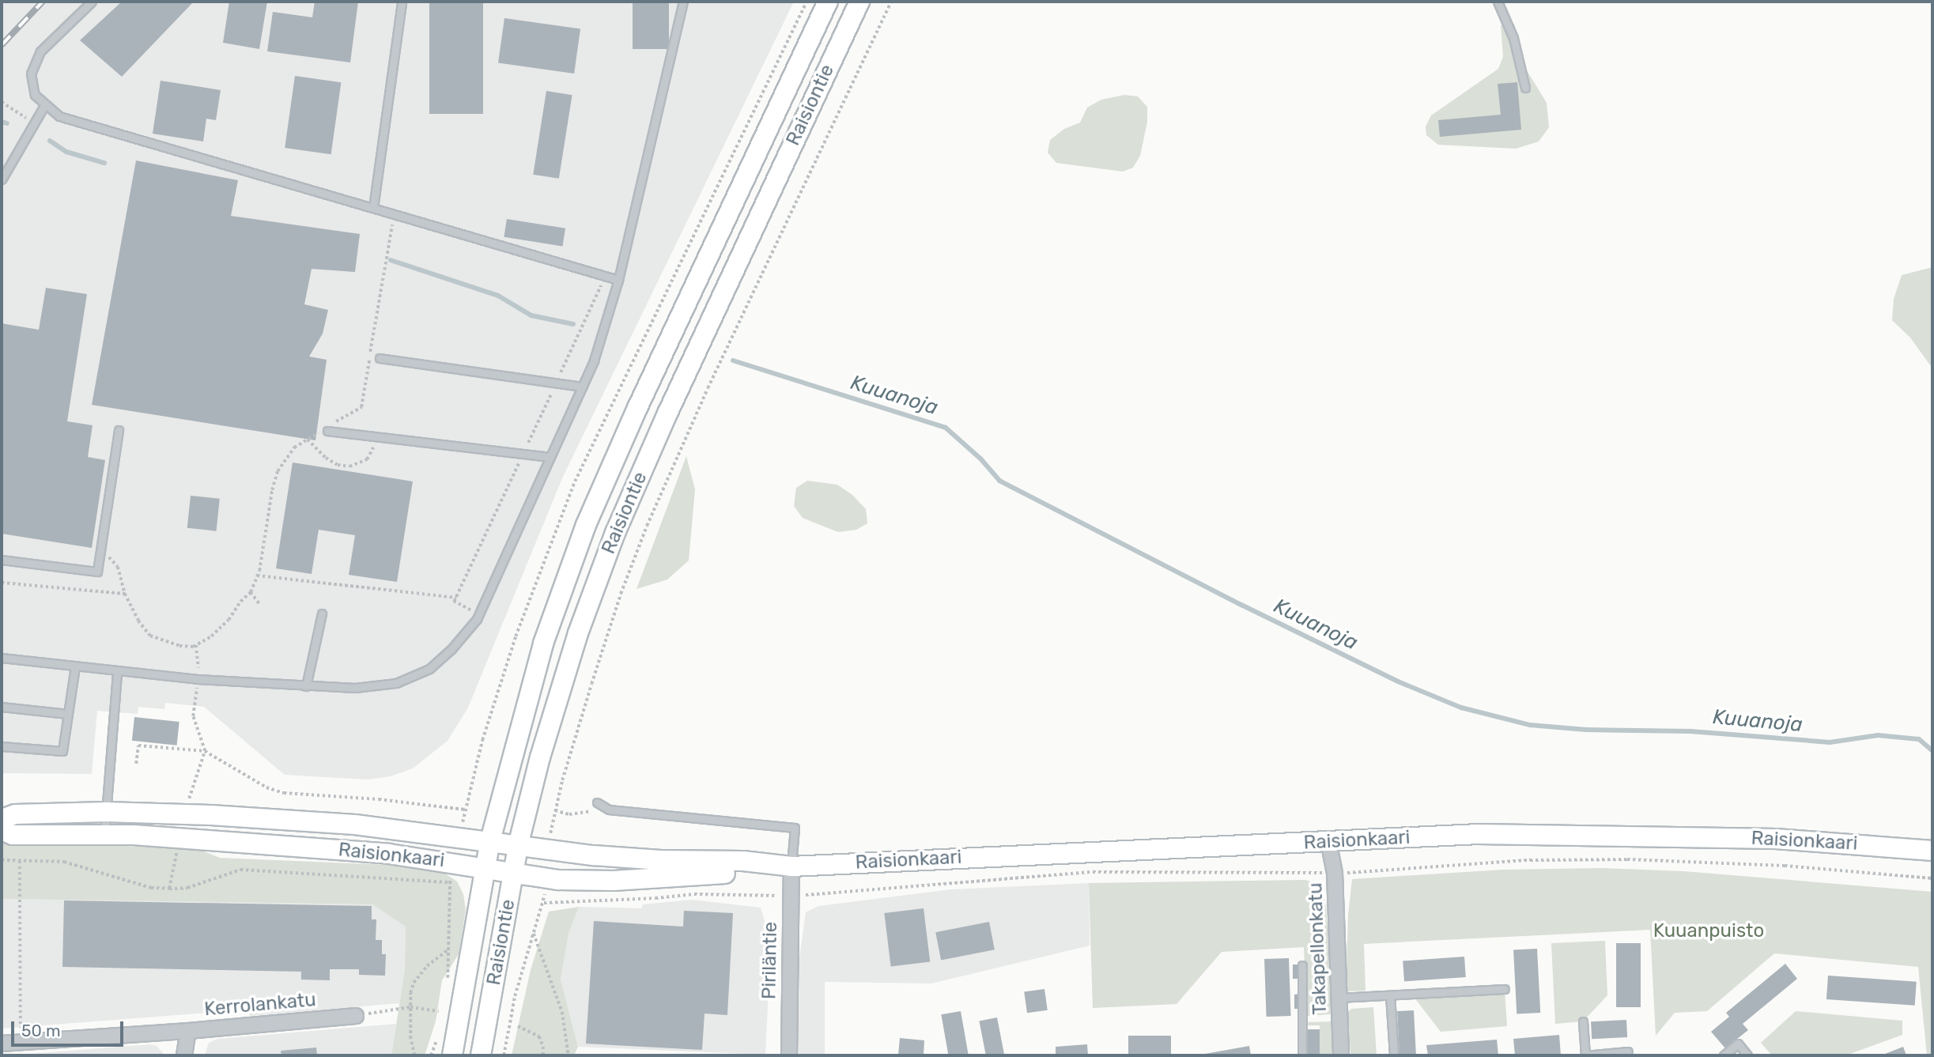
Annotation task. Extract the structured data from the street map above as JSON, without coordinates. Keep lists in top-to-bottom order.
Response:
{
  "streets": {
    "main road": ["Raisiontie", "Raisionkaari"],
    "street": ["Takapellonkatu", "Piriläntie", "Kerrolankatu"]
  },
  "crossings": [
    ["Raisiontie", "Raisionkaari"],
    ["Raisionkaari", "Takapellonkatu"],
    ["Raisionkaari", "Piriläntie"]
  ],
  "water": ["Kuuanoja"],
  "parks": ["Kuuanpuisto"],
  "scale_bar": "50 m"
}
